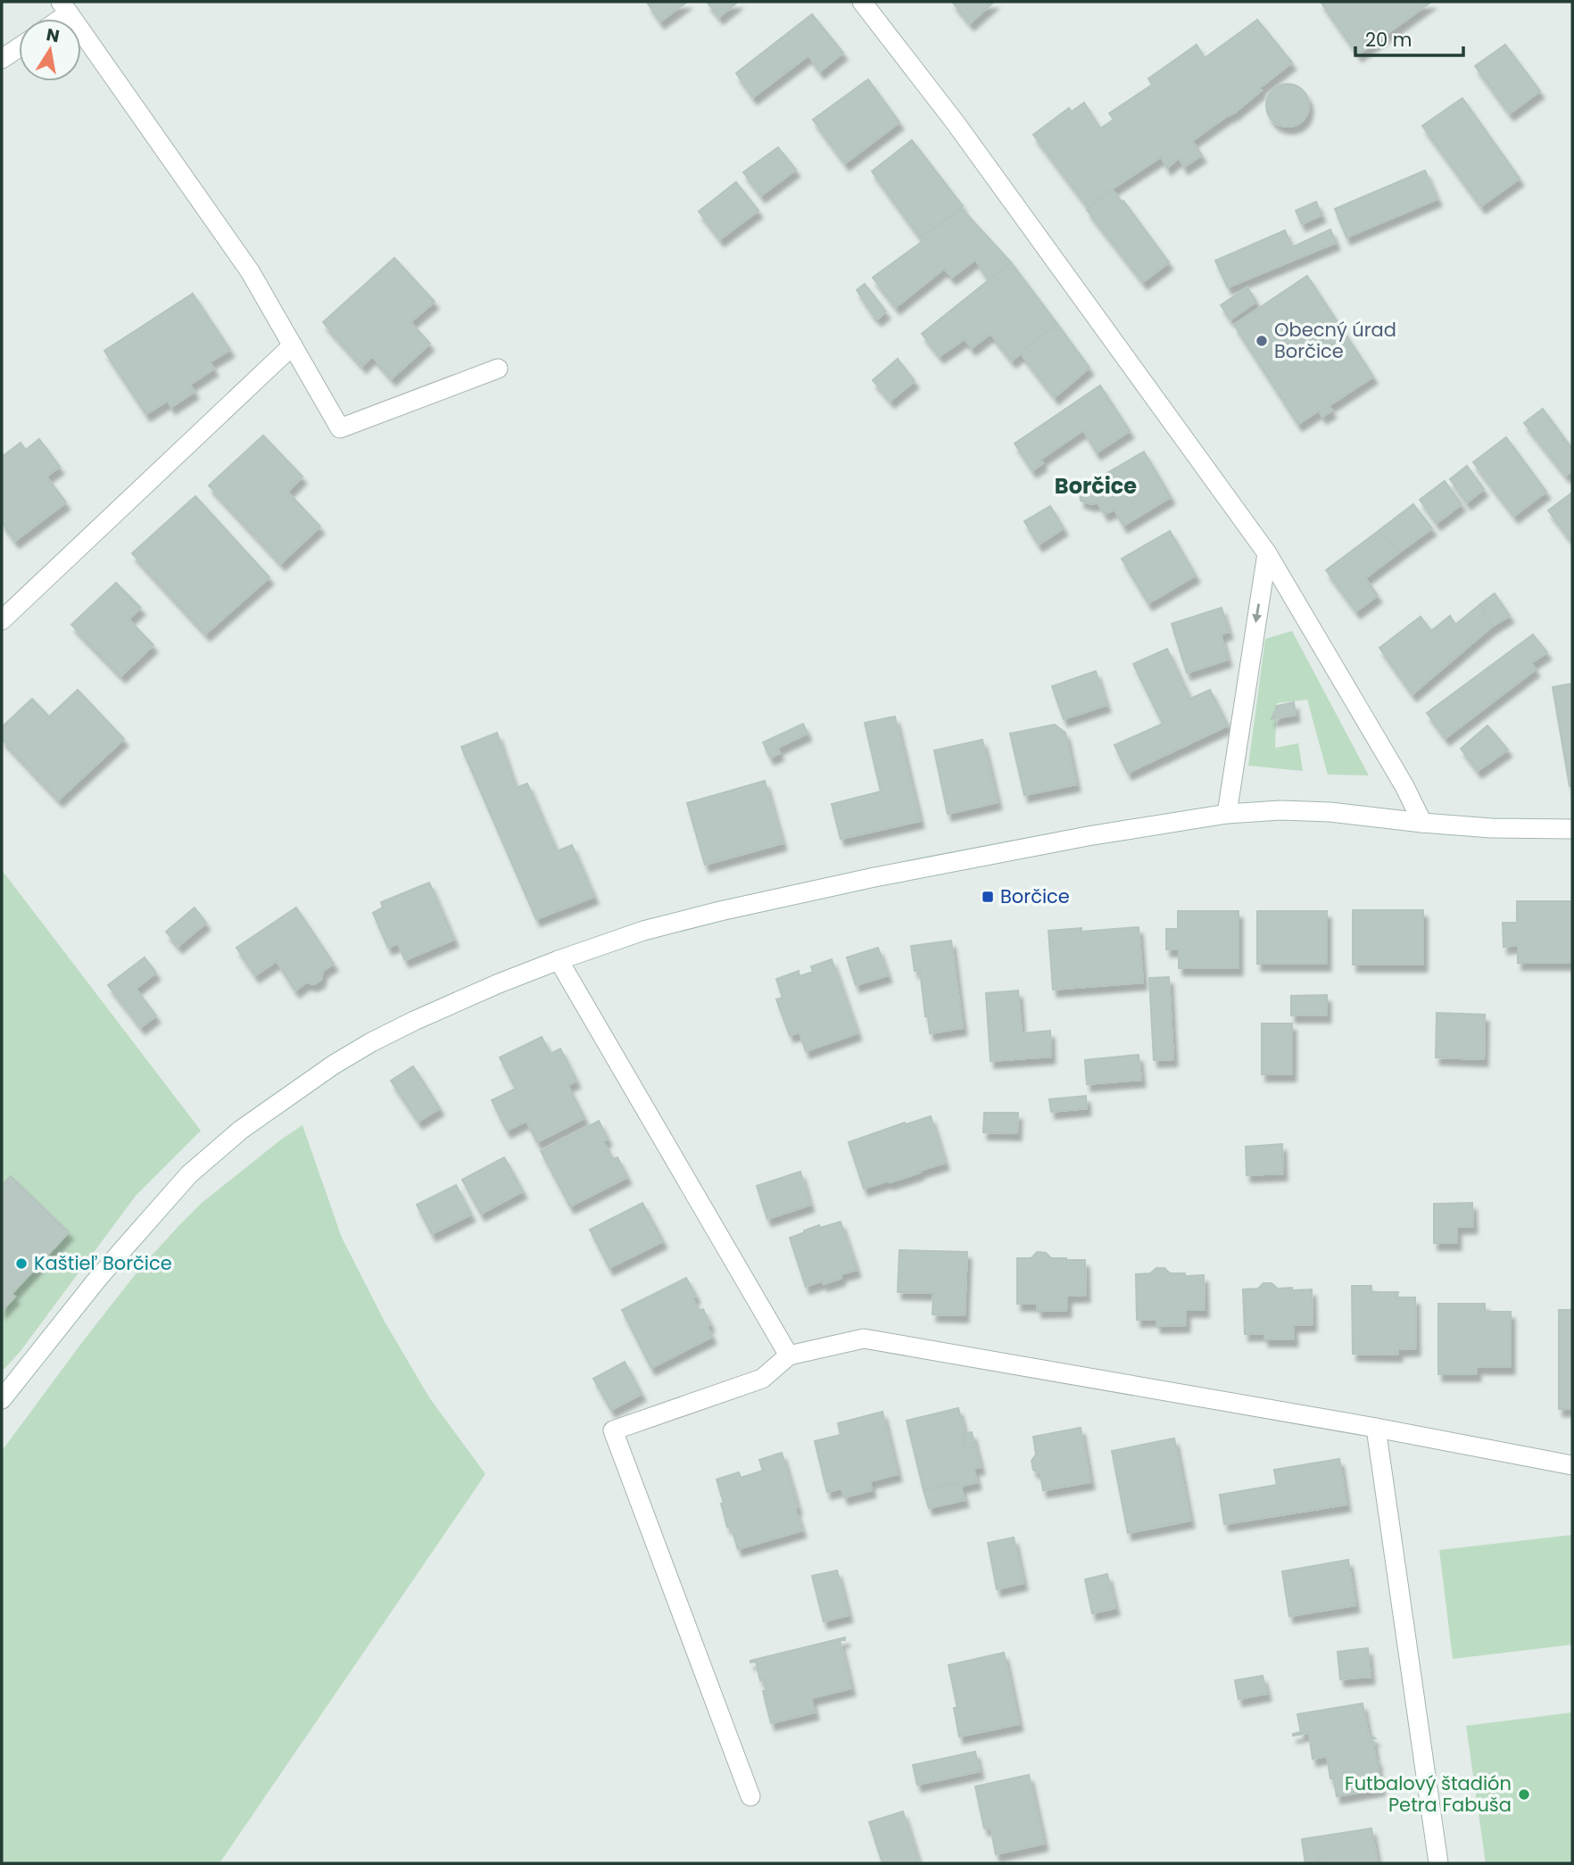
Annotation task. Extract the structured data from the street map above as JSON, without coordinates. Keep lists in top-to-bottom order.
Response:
{
  "districts": ["Borčice"],
  "places": {
    "other": ["Obecný úrad Borčice", "Kaštieľ Borčice", "Futbalový štadión Petra Fabuša"],
    "transit": ["Borčice"]
  },
  "scale_bar": "20 m",
  "north": "top"
}
